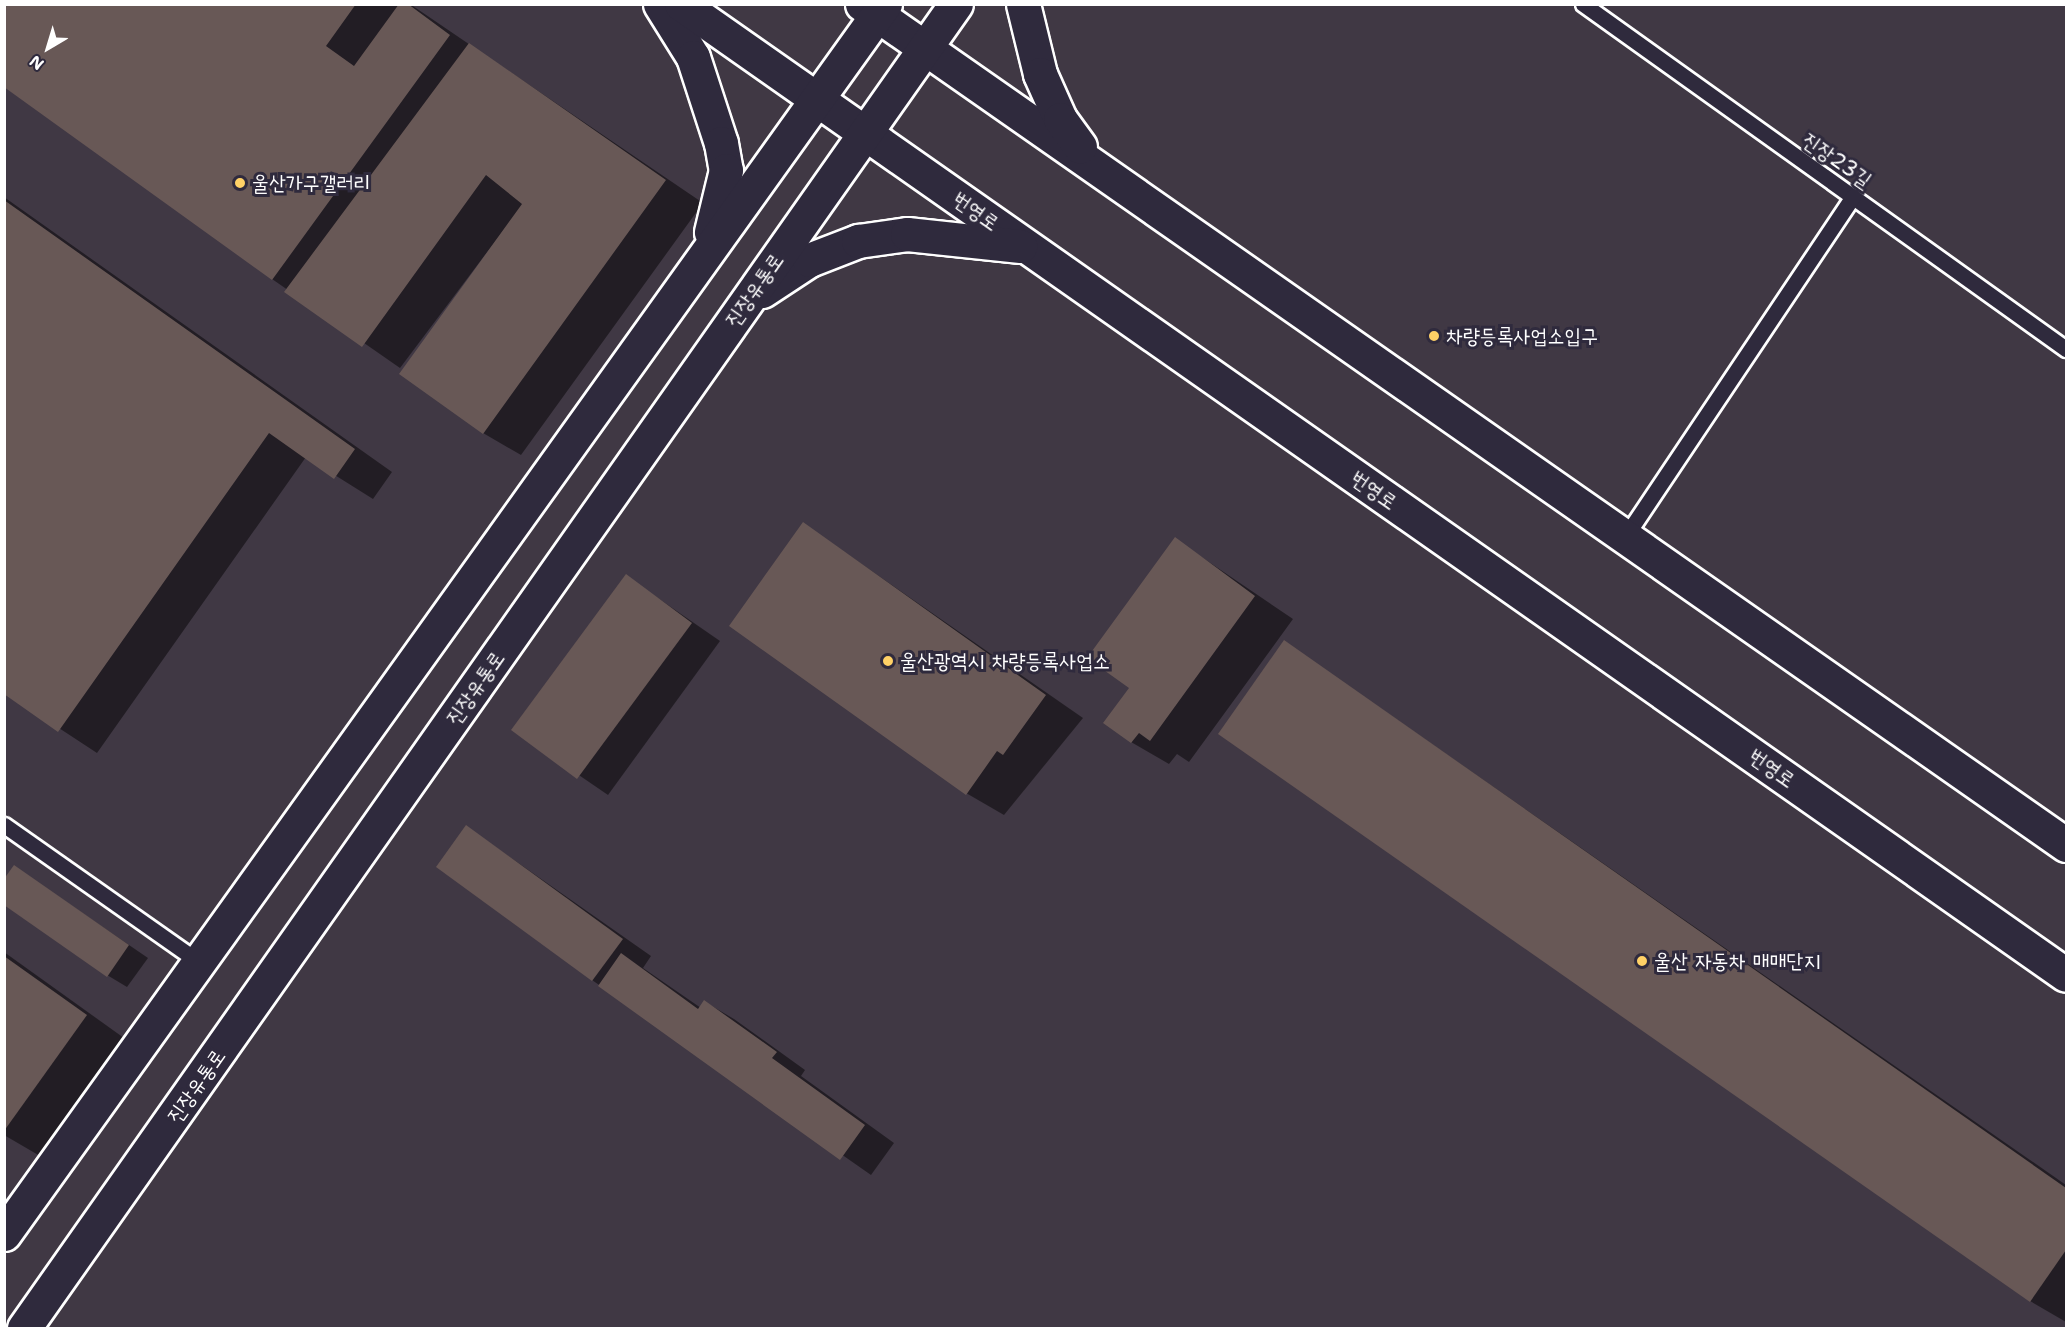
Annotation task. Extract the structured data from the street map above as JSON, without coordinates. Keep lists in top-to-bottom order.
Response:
{
  "streets": {
    "street": ["번영로", "진장유통로"],
    "lane": ["진장23길"]
  },
  "crossings": [
    ["번영로", "진장유통로"]
  ],
  "places": [
    "울산가구갤러리",
    "차량등록사업소입구",
    "울산광역시 차량등록사업소",
    "울산 자동차 매매단지"
  ],
  "north": "bottom left"
}
